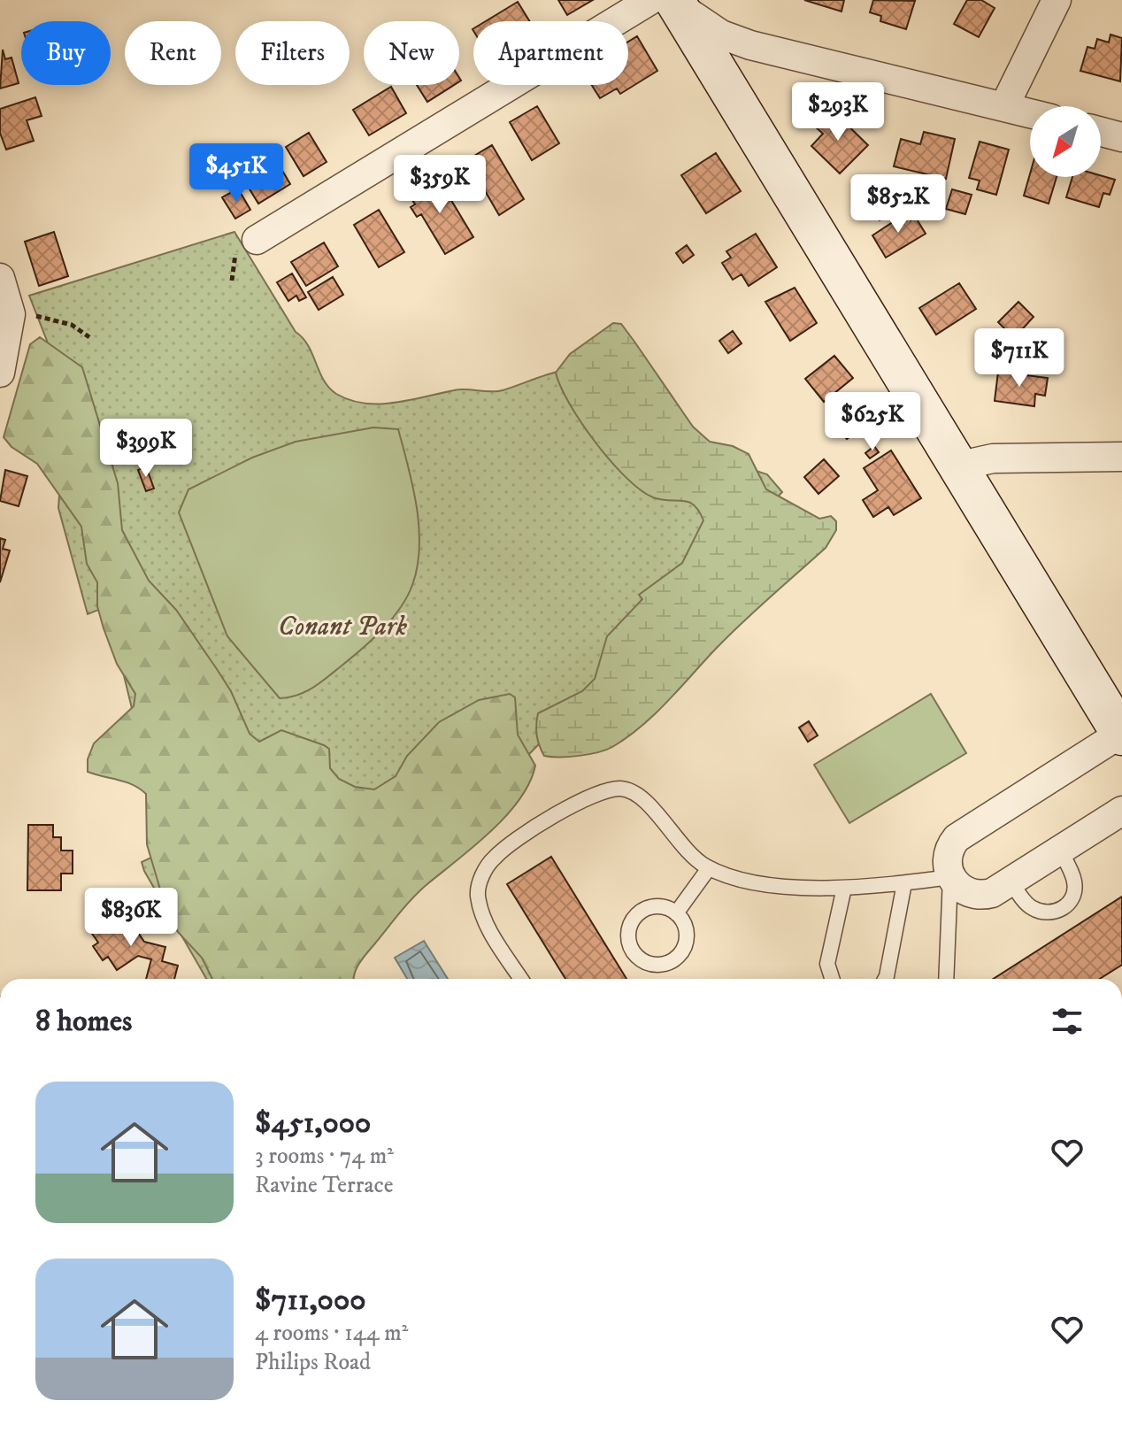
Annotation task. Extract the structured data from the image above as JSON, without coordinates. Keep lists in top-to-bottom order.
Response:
{
  "parks": ["Conant Park"],
  "north": "bottom left",
  "page": {
    "chip": [
      "Buy",
      "Rent",
      "Filters",
      "New",
      "Apartment"
    ],
    "price": [
      "$293K",
      "$451K",
      "$359K",
      "$852K",
      "$711K",
      "$625K",
      "$399K",
      "$836K"
    ],
    "heading": "8 homes",
    "list": [
      {
        "name": "$451,000",
        "note": "3 rooms · 74 m² · Ravine Terrace"
      },
      {
        "name": "$711,000",
        "note": "4 rooms · 144 m² · Philips Road"
      }
    ]
  }
}
